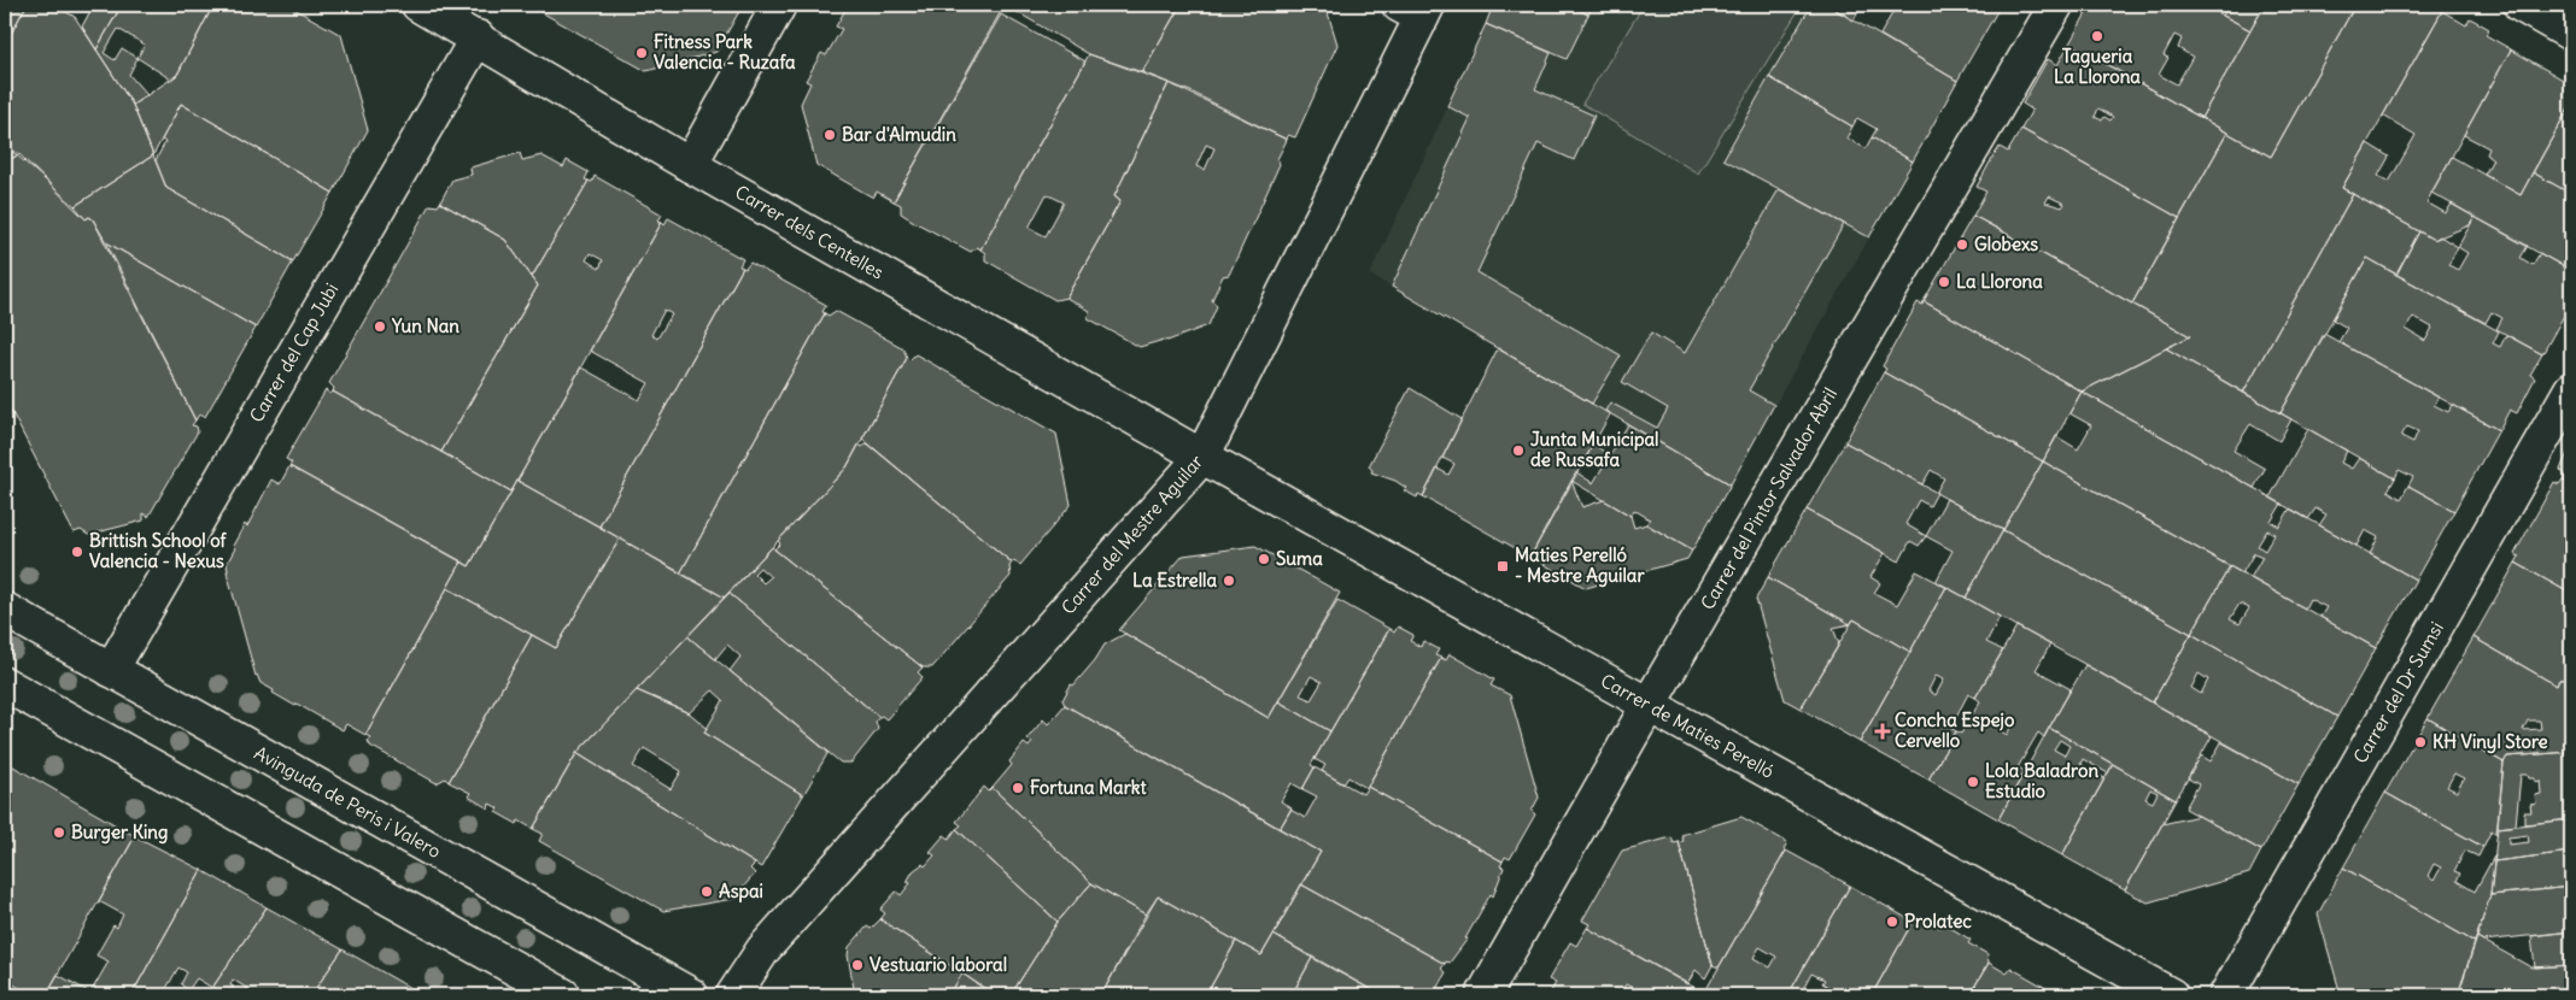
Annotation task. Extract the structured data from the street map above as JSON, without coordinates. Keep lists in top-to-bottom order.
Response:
{
  "streets": {
    "street": [
      "Carrer dels Centelles",
      "Carrer del Cap Jubi",
      "Carrer del Pintor Salvador Abril",
      "Carrer del Mestre Aguilar",
      "Carrer del Dr Sumsi",
      "Carrer de Maties Perelló",
      "Avinguda de Peris i Valero"
    ]
  },
  "crossings": [
    ["Carrer dels Centelles", "Carrer del Cap Jubi"],
    ["Carrer dels Centelles", "Carrer del Mestre Aguilar"],
    ["Carrer dels Centelles", "Carrer de Maties Perelló"],
    ["Carrer del Cap Jubi", "Avinguda de Peris i Valero"],
    ["Carrer del Pintor Salvador Abril", "Carrer de Maties Perelló"],
    ["Carrer del Mestre Aguilar", "Carrer de Maties Perelló"]
  ],
  "places": {
    "other": [
      "Tagueria La Llorona",
      "Fitness Park Valencia - Ruzafa",
      "Bar d'Almudin",
      "Globexs",
      "La Llorona",
      "Yun Nan",
      "Junta Municipal de Russafa",
      "Brittish School of Valencia - Nexus",
      "Suma",
      "La Estrella",
      "KH Vinyl Store",
      "Lola Baladron Estudio",
      "Fortuna Markt",
      "Burger King",
      "Aspai",
      "Prolatec",
      "Vestuario laboral"
    ],
    "transit": ["Maties Perelló - Mestre Aguilar"],
    "health": ["Concha Espejo Cervello"]
  }
}
